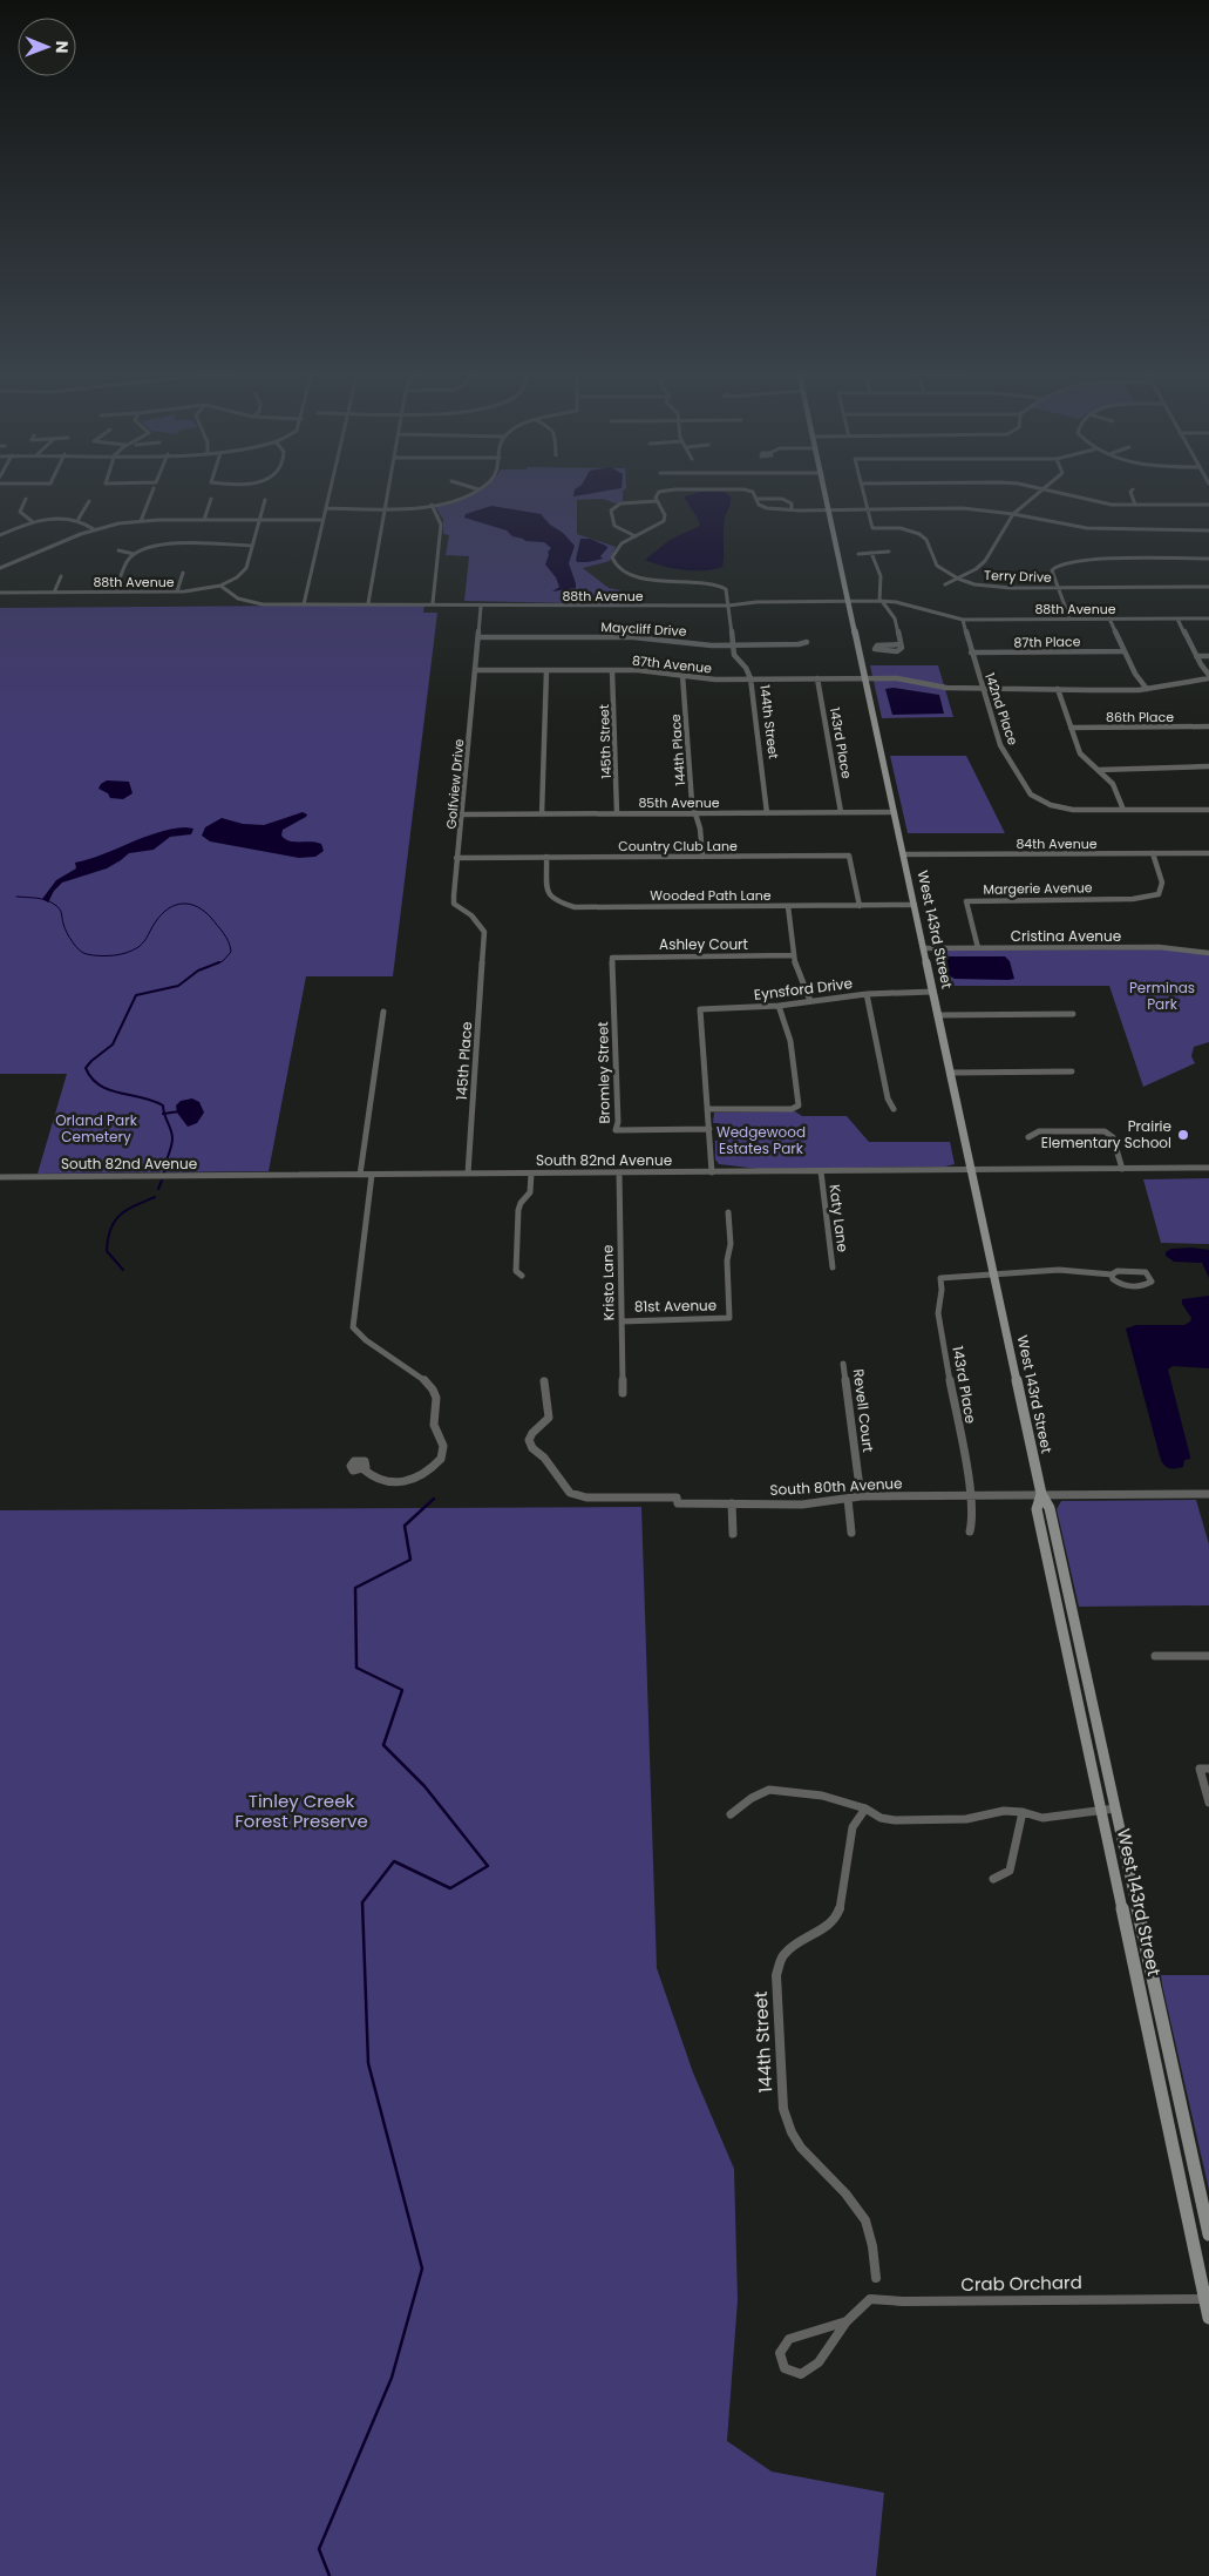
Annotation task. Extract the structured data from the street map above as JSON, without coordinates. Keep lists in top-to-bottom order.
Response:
{
  "streets": {
    "main road": ["West 143rd Street"],
    "street": [
      "Terry Drive",
      "88th Avenue",
      "Maycliff Drive",
      "87th Place",
      "87th Avenue",
      "142nd Place",
      "86th Place",
      "144th Street",
      "145th Street",
      "143rd Place",
      "144th Place",
      "Golfview Drive",
      "85th Avenue",
      "84th Avenue",
      "Country Club Lane",
      "Margerie Avenue",
      "Wooded Path Lane",
      "Cristina Avenue",
      "Ashley Court",
      "Eynsford Drive",
      "145th Place",
      "Bromley Street",
      "South 82nd Avenue",
      "Katy Lane",
      "Kristo Lane",
      "81st Avenue",
      "Revell Court",
      "South 80th Avenue",
      "Crab Orchard"
    ]
  },
  "crossings": [
    ["88th Avenue", "142nd Place"],
    ["88th Avenue", "144th Street"],
    ["88th Avenue", "Golfview Drive"],
    ["88th Avenue", "West 143rd Street"],
    ["Maycliff Drive", "144th Street"],
    ["Maycliff Drive", "Golfview Drive"],
    ["87th Place", "142nd Place"],
    ["87th Avenue", "142nd Place"],
    ["87th Avenue", "144th Street"],
    ["87th Avenue", "145th Street"],
    ["87th Avenue", "143rd Place"],
    ["87th Avenue", "144th Place"],
    ["87th Avenue", "Golfview Drive"],
    ["87th Avenue", "West 143rd Street"],
    ["144th Street", "85th Avenue"],
    ["145th Street", "85th Avenue"],
    ["143rd Place", "85th Avenue"],
    ["143rd Place", "West 143rd Street"],
    ["143rd Place", "South 80th Avenue"],
    ["144th Place", "85th Avenue"],
    ["144th Place", "Country Club Lane"],
    ["Golfview Drive", "85th Avenue"],
    ["Golfview Drive", "Country Club Lane"],
    ["Golfview Drive", "145th Place"],
    ["85th Avenue", "West 143rd Street"],
    ["84th Avenue", "Margerie Avenue"],
    ["84th Avenue", "West 143rd Street"],
    ["Country Club Lane", "Wooded Path Lane"],
    ["Margerie Avenue", "Cristina Avenue"],
    ["Wooded Path Lane", "West 143rd Street"],
    ["West 143rd Street", "Cristina Avenue"],
    ["West 143rd Street", "Eynsford Drive"],
    ["West 143rd Street", "South 82nd Avenue"],
    ["West 143rd Street", "South 80th Avenue"],
    ["West 143rd Street", "Crab Orchard"],
    ["Ashley Court", "Bromley Street"],
    ["Eynsford Drive", "Bromley Street"],
    ["Eynsford Drive", "South 82nd Avenue"],
    ["145th Place", "South 82nd Avenue"],
    ["South 82nd Avenue", "Katy Lane"],
    ["South 82nd Avenue", "Kristo Lane"],
    ["Kristo Lane", "81st Avenue"],
    ["Revell Court", "South 80th Avenue"]
  ],
  "parks": [
    "Perminas Park",
    "Orland Park Cemetery",
    "Wedgewood Estates Park",
    "Tinley Creek Forest Preserve"
  ],
  "places": ["Prairie Elementary School"],
  "north": "right"
}
